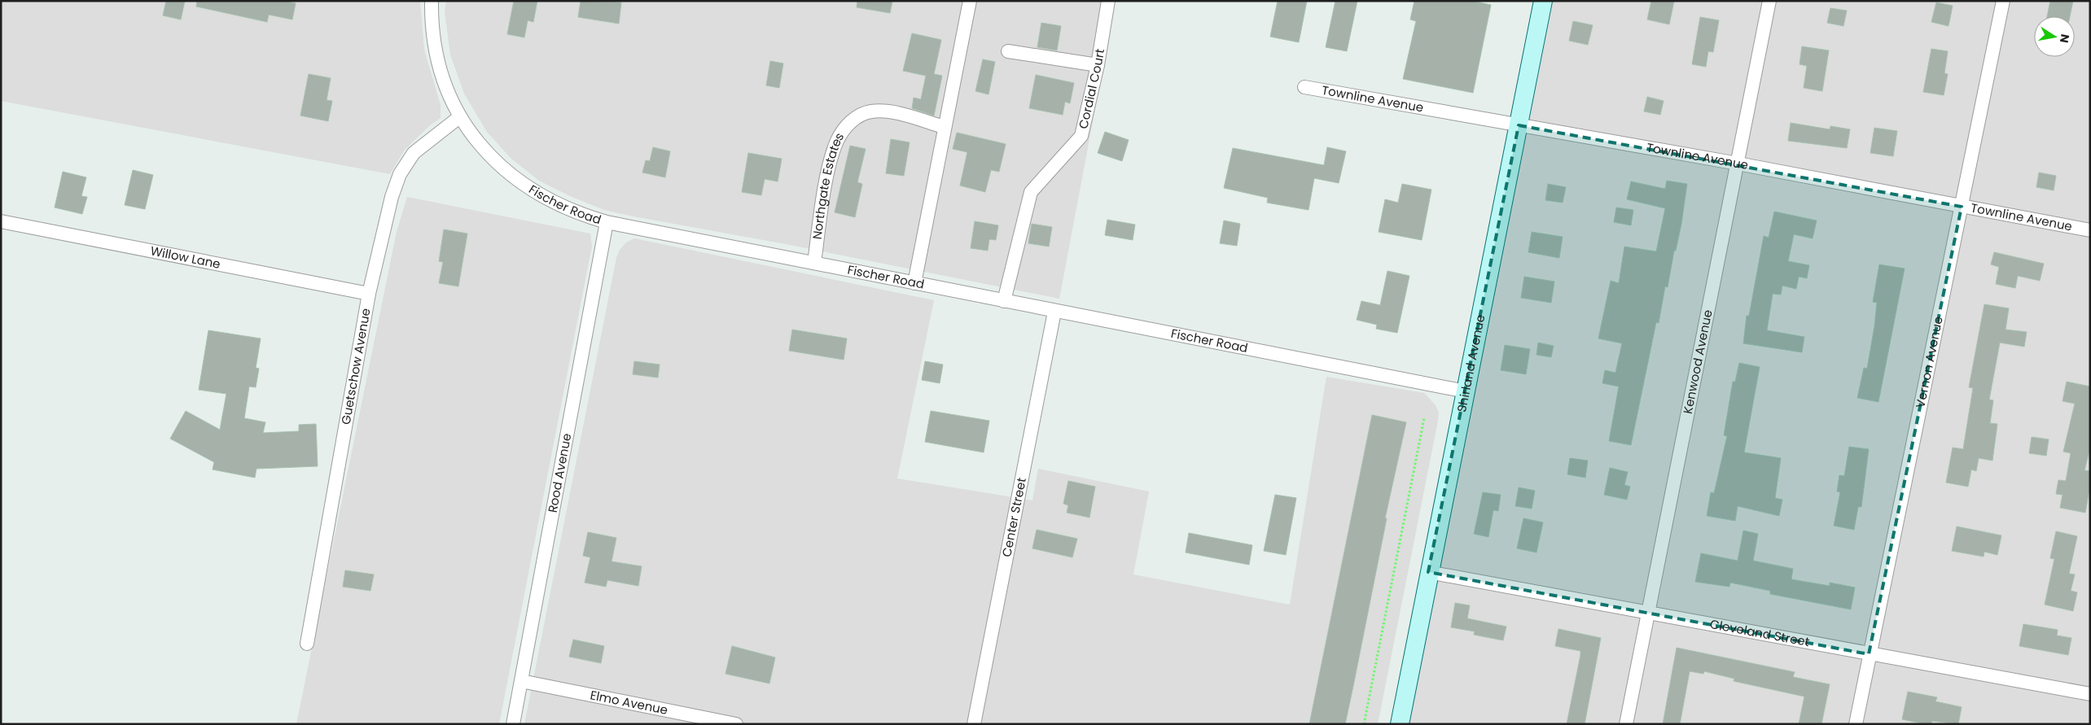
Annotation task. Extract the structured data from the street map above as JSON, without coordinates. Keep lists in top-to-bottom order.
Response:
{
  "streets": {
    "street": [
      "Cordial Court",
      "Townline Avenue",
      "Northgate Estates",
      "Fischer Road",
      "Willow Lane",
      "Shirland Avenue",
      "Kenwood Avenue",
      "Vernon Avenue",
      "Guetschow Avenue",
      "Rood Avenue",
      "Center Street",
      "Cleveland Street",
      "Elmo Avenue"
    ]
  },
  "crossings": [
    ["Cordial Court", "Fischer Road"],
    ["Townline Avenue", "Shirland Avenue"],
    ["Townline Avenue", "Kenwood Avenue"],
    ["Townline Avenue", "Vernon Avenue"],
    ["Northgate Estates", "Fischer Road"],
    ["Fischer Road", "Shirland Avenue"],
    ["Fischer Road", "Guetschow Avenue"],
    ["Fischer Road", "Rood Avenue"],
    ["Fischer Road", "Center Street"],
    ["Willow Lane", "Guetschow Avenue"],
    ["Shirland Avenue", "Cleveland Street"],
    ["Kenwood Avenue", "Cleveland Street"],
    ["Vernon Avenue", "Cleveland Street"],
    ["Rood Avenue", "Elmo Avenue"]
  ],
  "north": "right"
}
